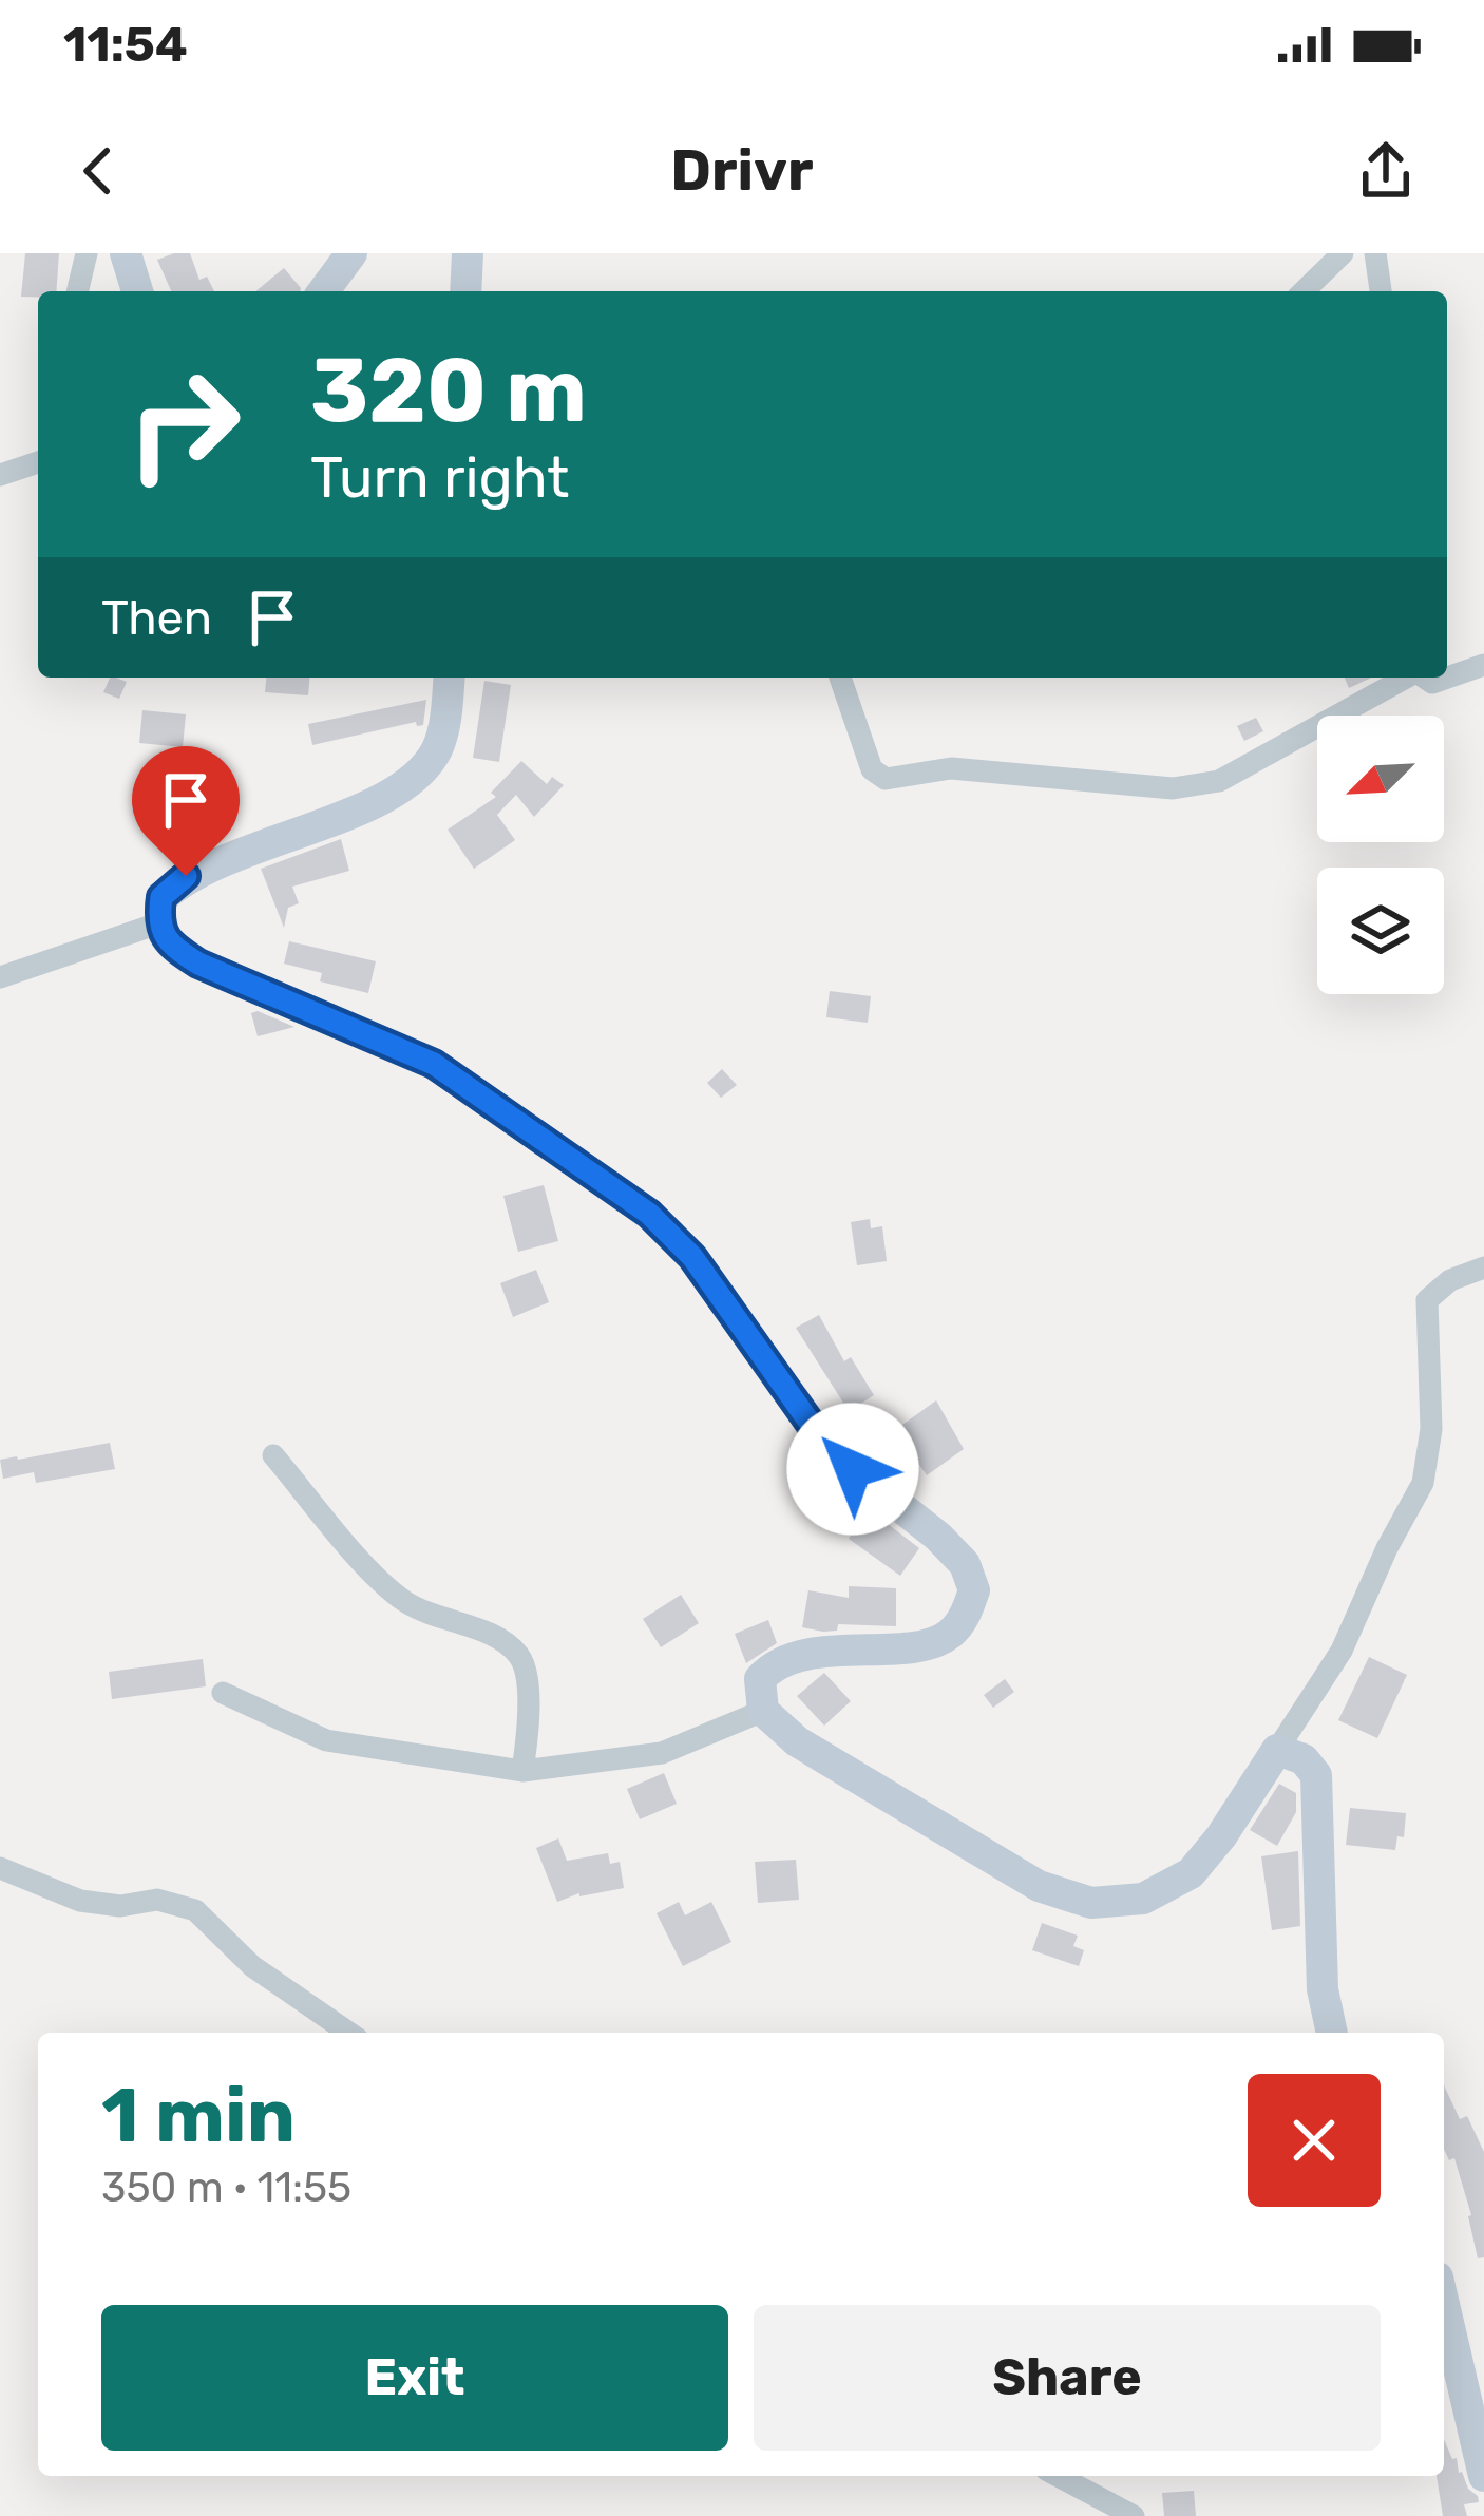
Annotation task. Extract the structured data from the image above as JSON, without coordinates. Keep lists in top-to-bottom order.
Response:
{
  "north": "bottom left",
  "page": {
    "status": "11:54",
    "header": "Drivr",
    "turn": ["320 m", "Turn right"],
    "then": "Then",
    "heading": ["1 min", "350 m · 11:55"],
    "buttons": ["Exit", "Share"]
  }
}
